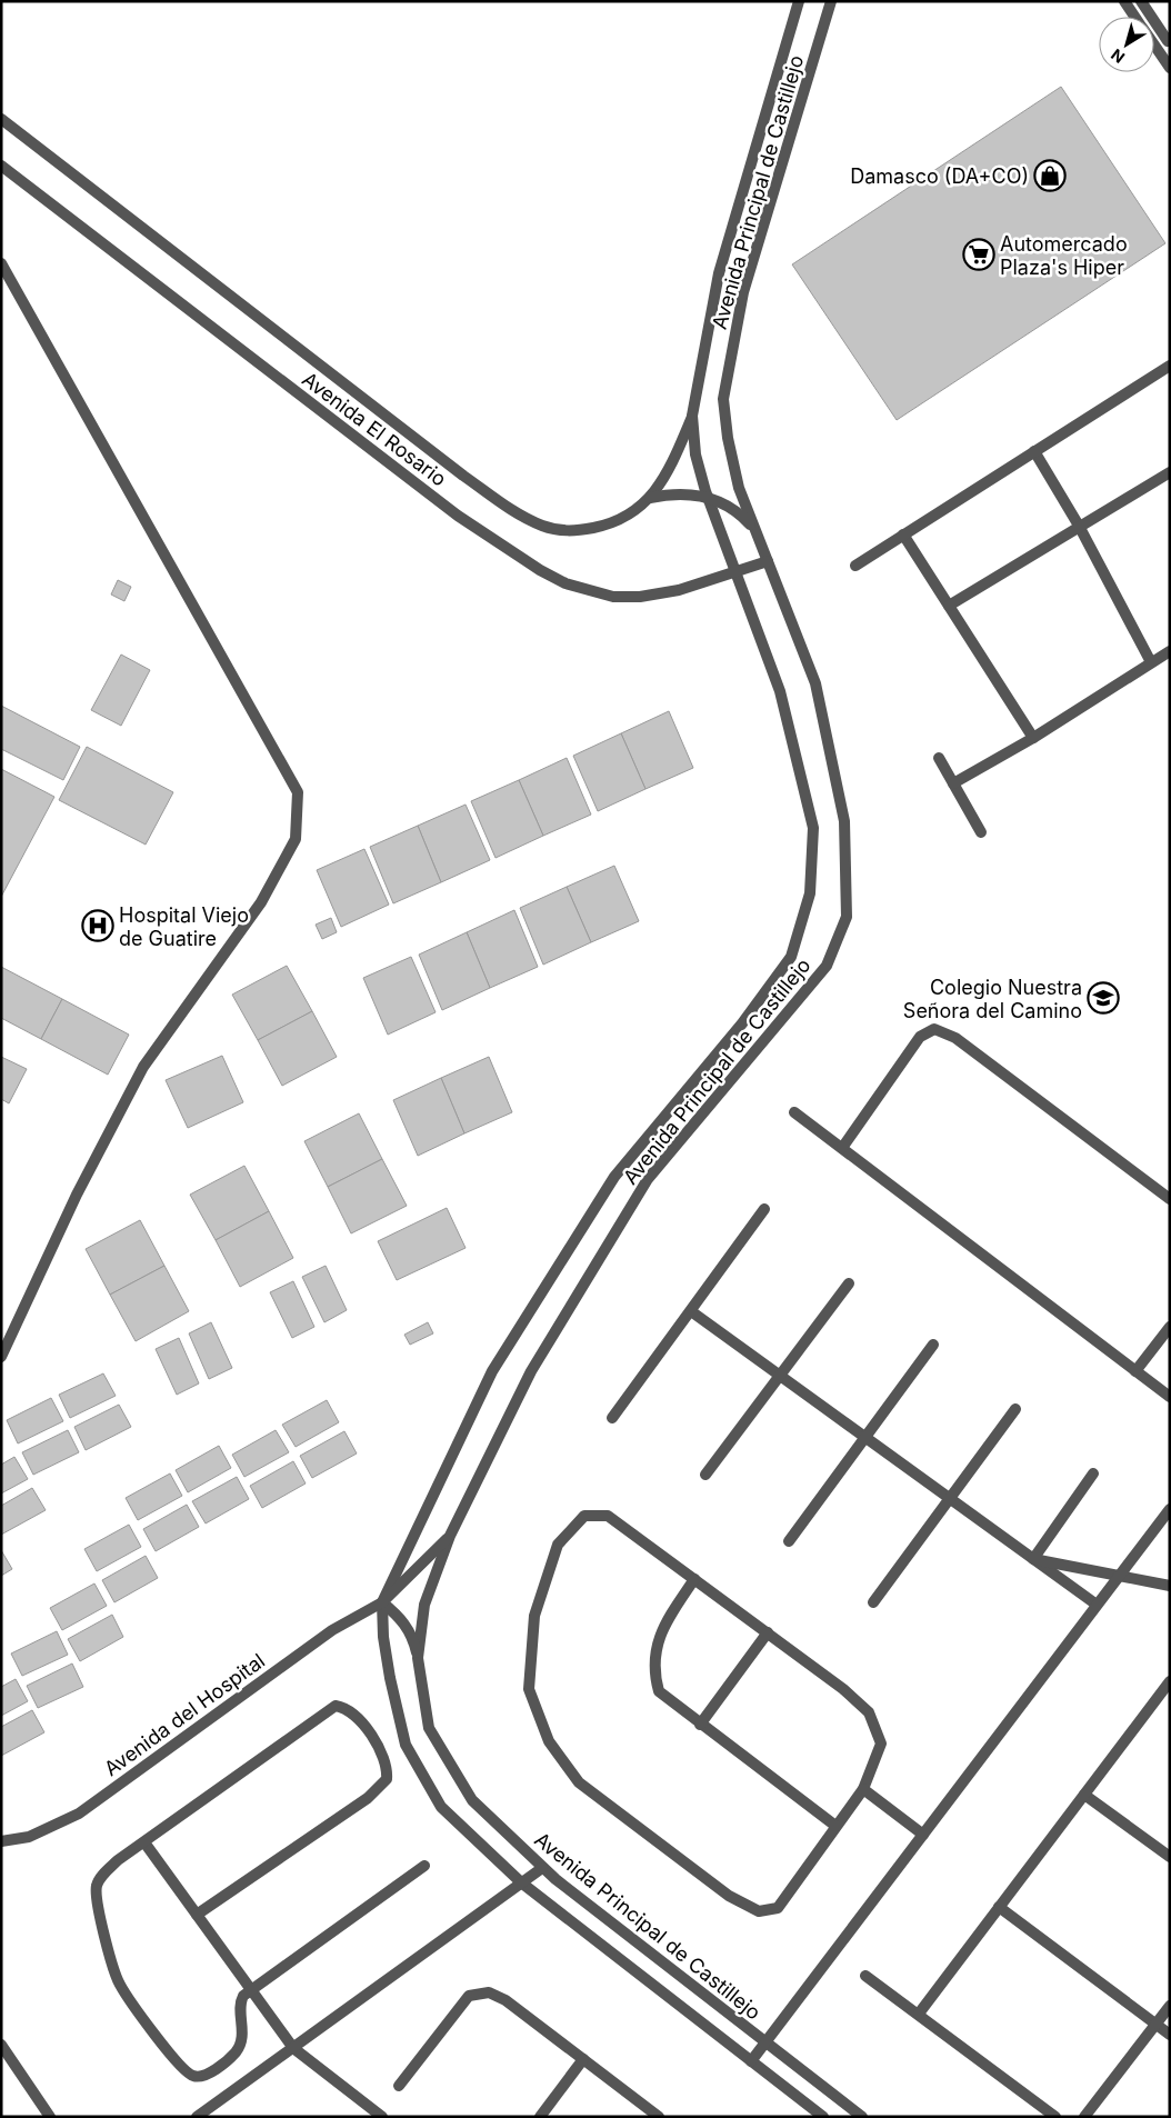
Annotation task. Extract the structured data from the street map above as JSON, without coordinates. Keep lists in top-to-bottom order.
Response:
{
  "streets": {
    "street": ["Avenida Principal de Castillejo", "Avenida El Rosario", "Avenida del Hospital"]
  },
  "crossings": [
    ["Avenida Principal de Castillejo", "Avenida El Rosario"],
    ["Avenida Principal de Castillejo", "Avenida del Hospital"]
  ],
  "places": {
    "shop": ["Damasco (DA+CO)"],
    "supermarket": ["Automercado Plaza's Hiper"],
    "hospital": ["Hospital Viejo de Guatire"],
    "school or university": ["Colegio Nuestra Señora del Camino"]
  },
  "north": "bottom left"
}
